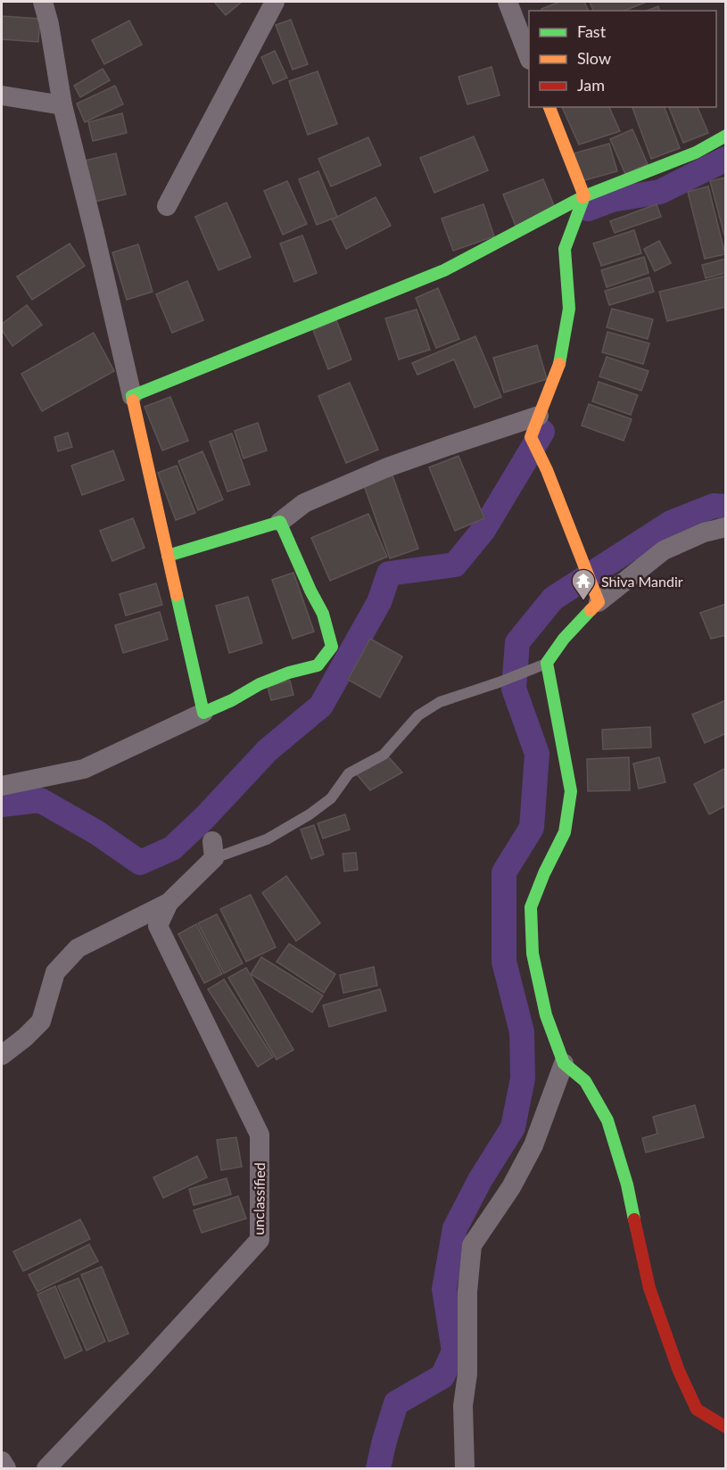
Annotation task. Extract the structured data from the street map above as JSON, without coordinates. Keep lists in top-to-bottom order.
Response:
{
  "streets": {
    "street": ["unclassified"]
  },
  "places": {
    "temple": ["Shiva Mandir"]
  },
  "legend": ["Fast", "Slow", "Jam"]
}
